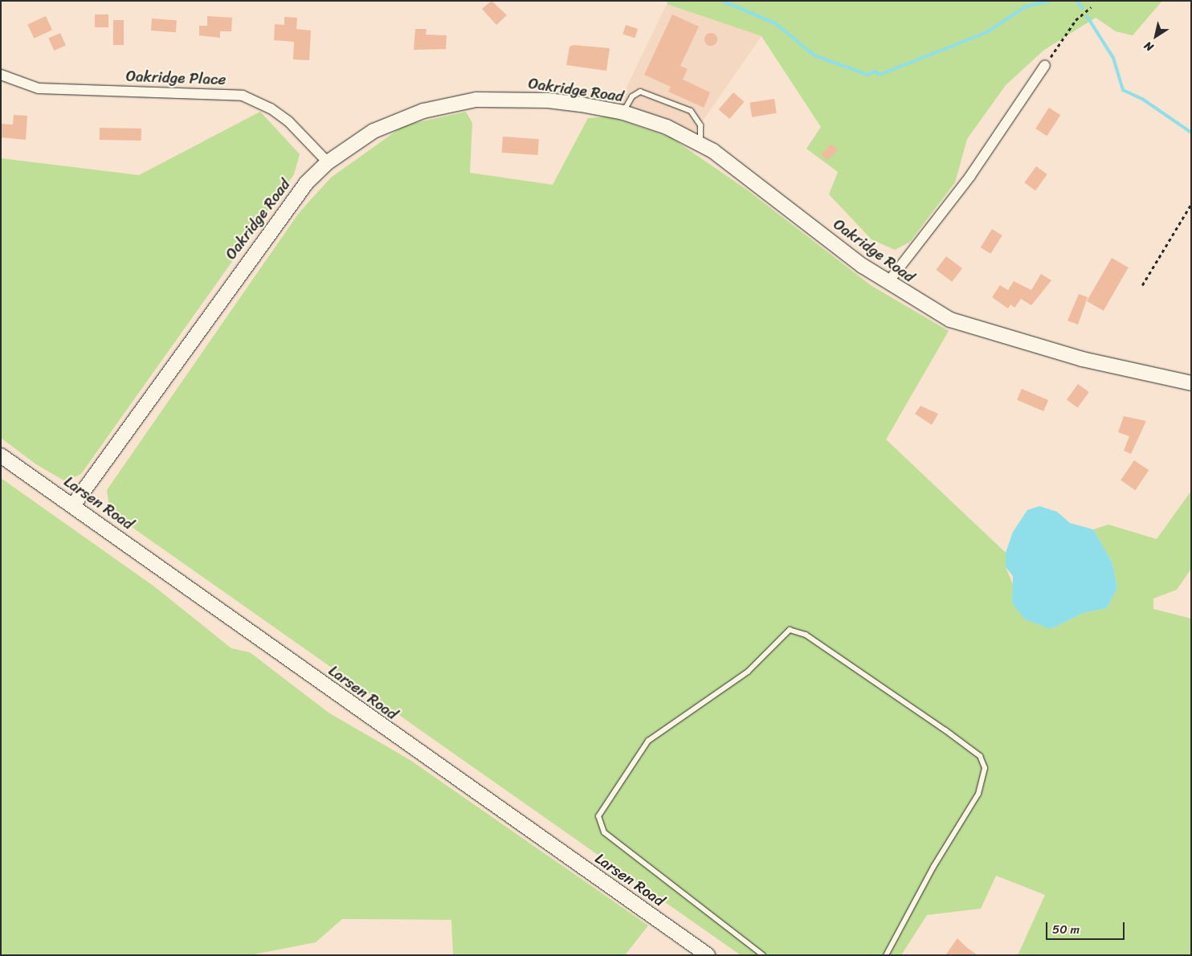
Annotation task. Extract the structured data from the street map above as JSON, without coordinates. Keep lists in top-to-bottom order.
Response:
{
  "streets": {
    "street": ["Oakridge Place", "Oakridge Road", "Larsen Road"]
  },
  "crossings": [
    ["Oakridge Place", "Oakridge Road"],
    ["Oakridge Road", "Larsen Road"]
  ],
  "scale_bar": "50 m",
  "north": "bottom left"
}
